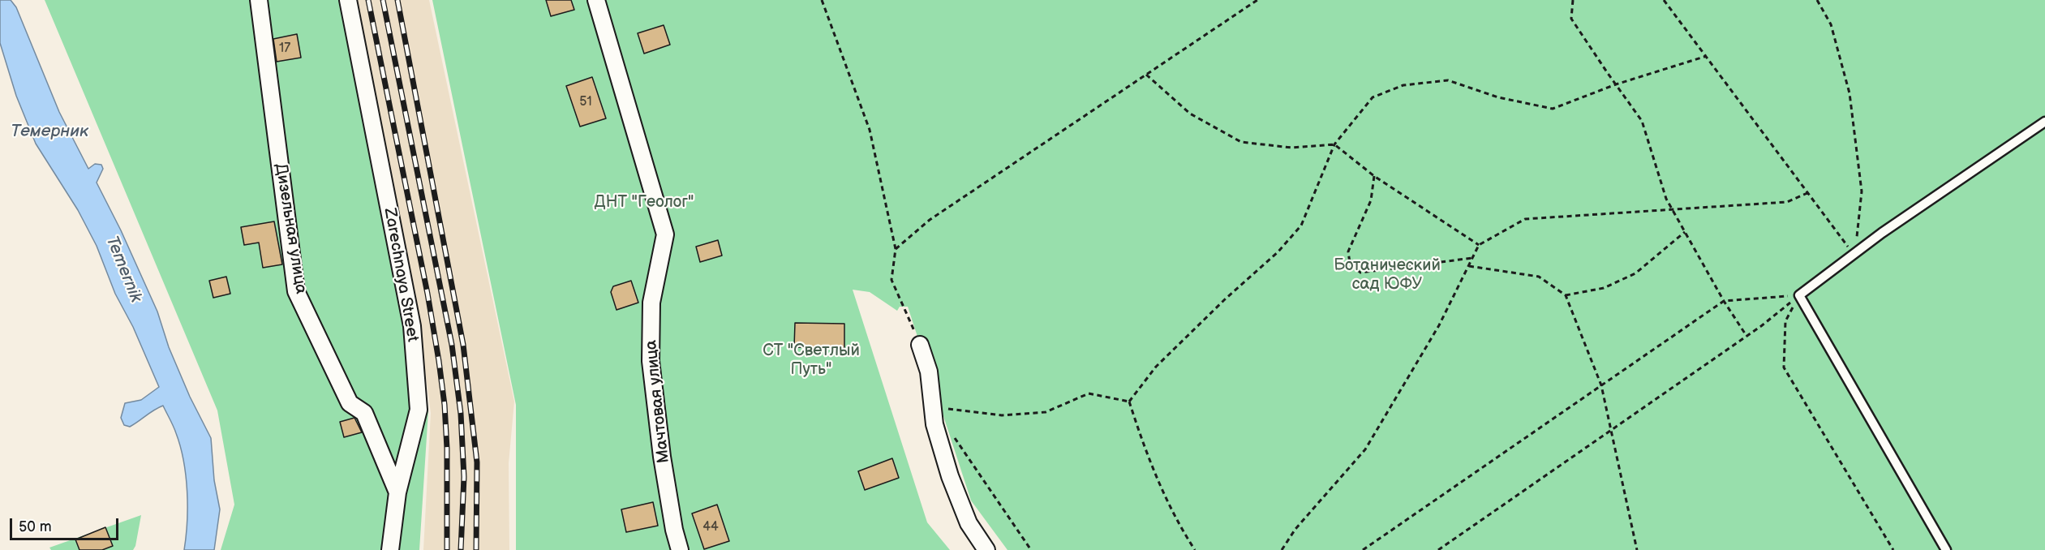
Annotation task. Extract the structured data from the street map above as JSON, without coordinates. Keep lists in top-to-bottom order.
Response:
{
  "streets": {
    "street": ["Дизельная улица", "Zarechnaya Street", "Мачтовая улица"]
  },
  "crossings": [
    ["Дизельная улица", "Zarechnaya Street"]
  ],
  "water": ["Темерник", "Temernik"],
  "parks": ["ДНТ \"Геолог\"", "Ботанический сад ЮФУ", "СТ \"Светлый Путь\""],
  "house_numbers": ["17", "51", "44"],
  "scale_bar": "50 m"
}
